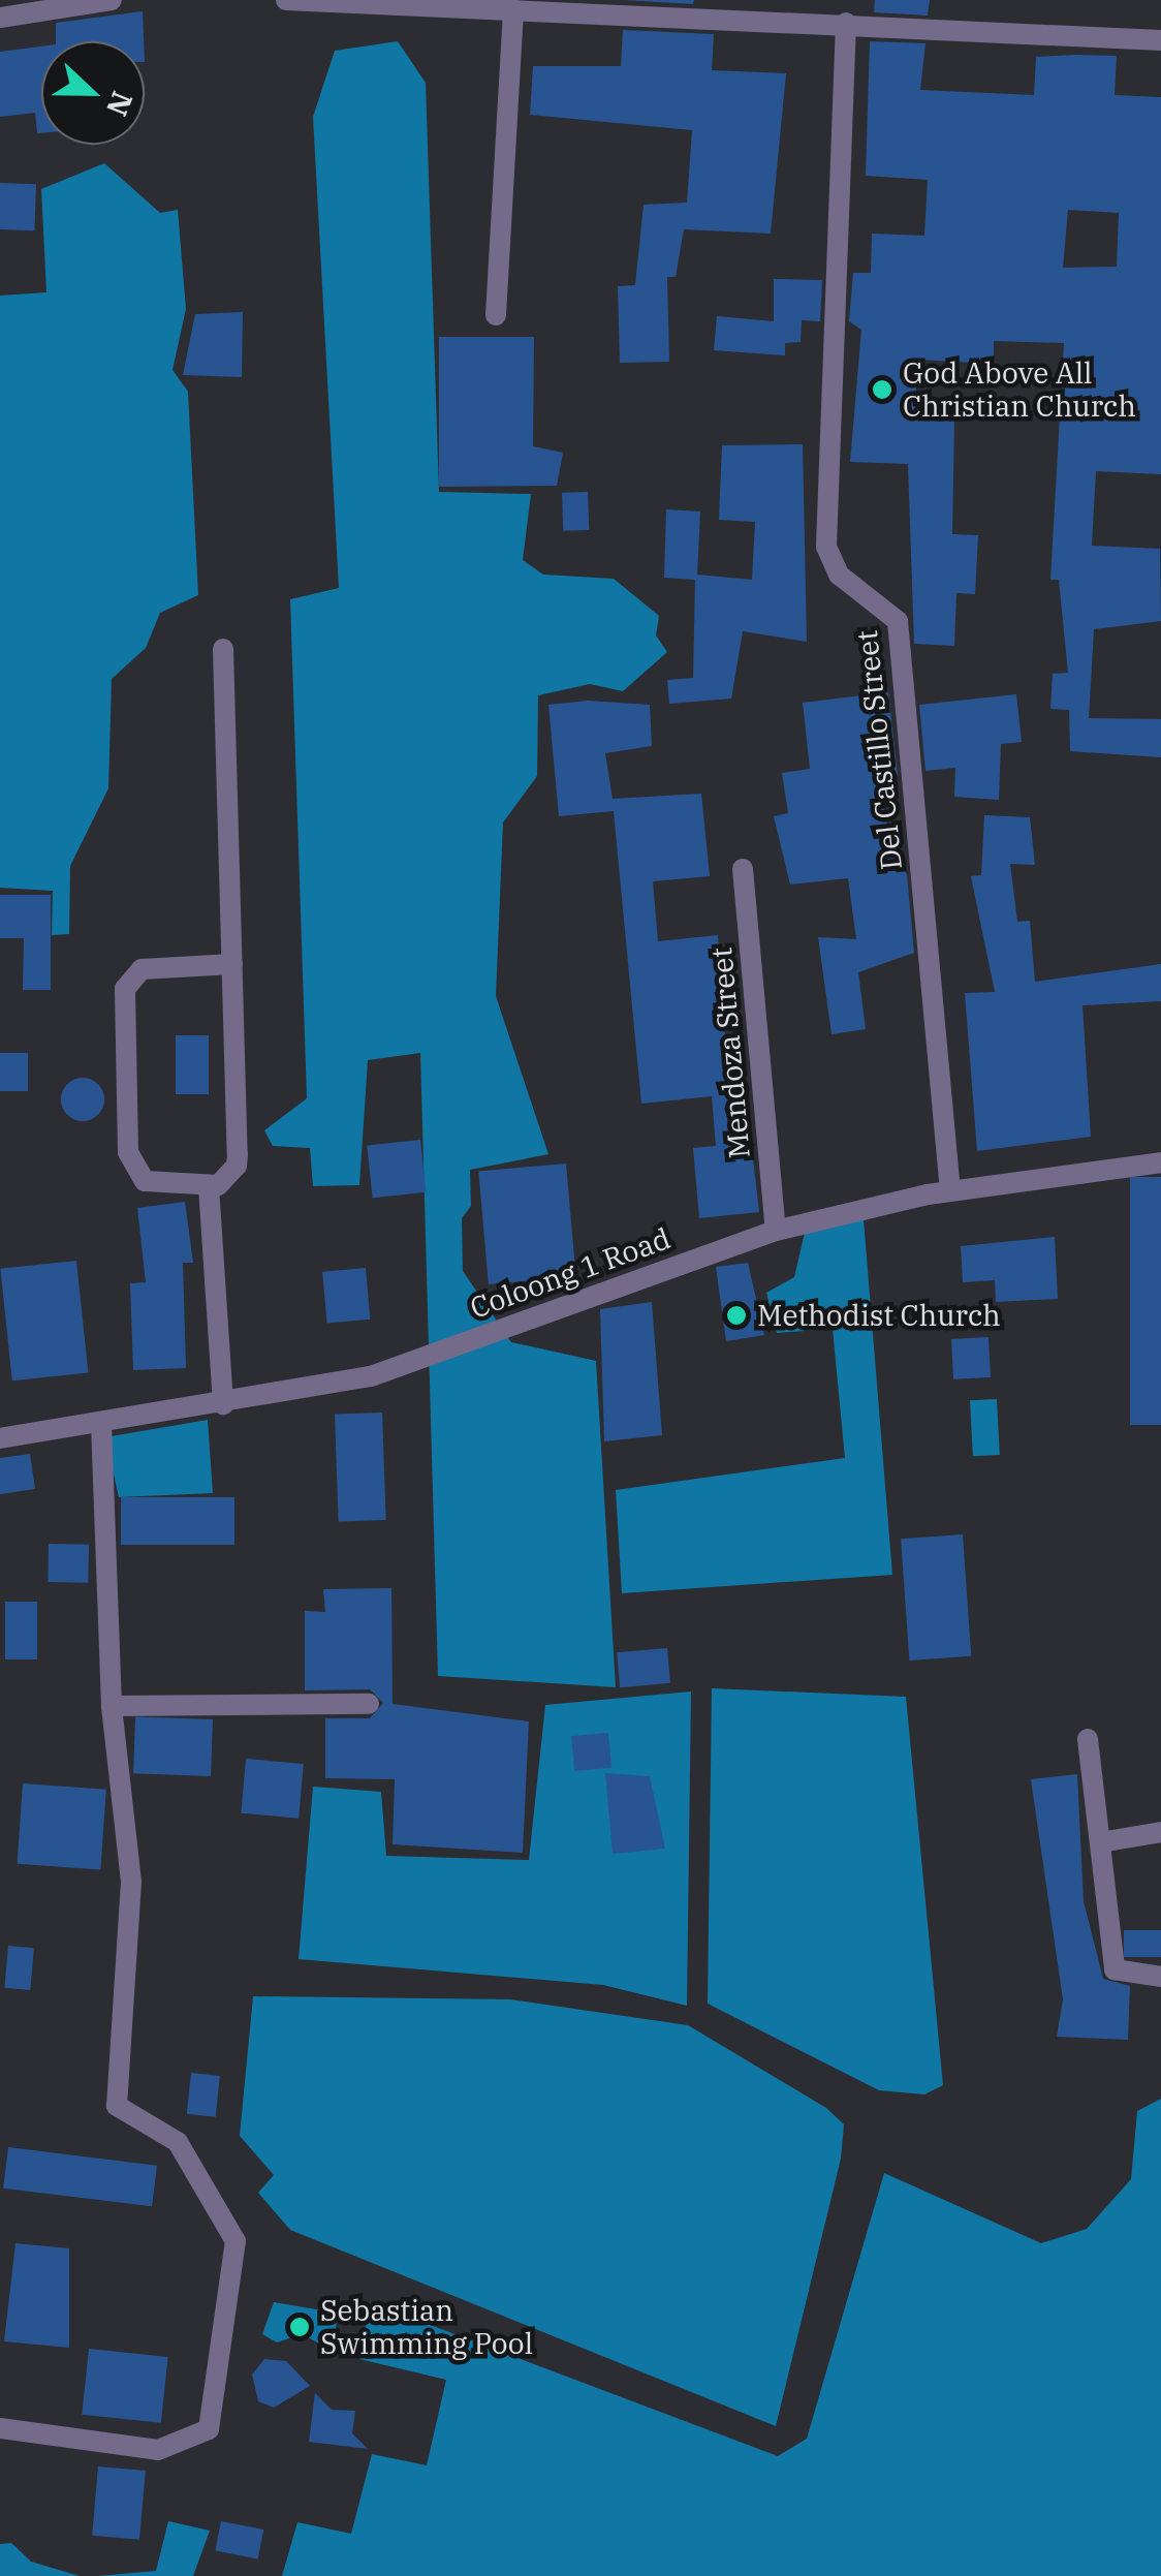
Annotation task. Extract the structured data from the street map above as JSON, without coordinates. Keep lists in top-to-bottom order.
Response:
{
  "streets": {
    "street": ["Del Castillo Street", "Mendoza Street", "Coloong 1 Road"]
  },
  "crossings": [
    ["Del Castillo Street", "Coloong 1 Road"],
    ["Mendoza Street", "Coloong 1 Road"]
  ],
  "places": ["God Above All Christian Church", "Methodist Church", "Sebastian Swimming Pool"],
  "north": "right"
}
